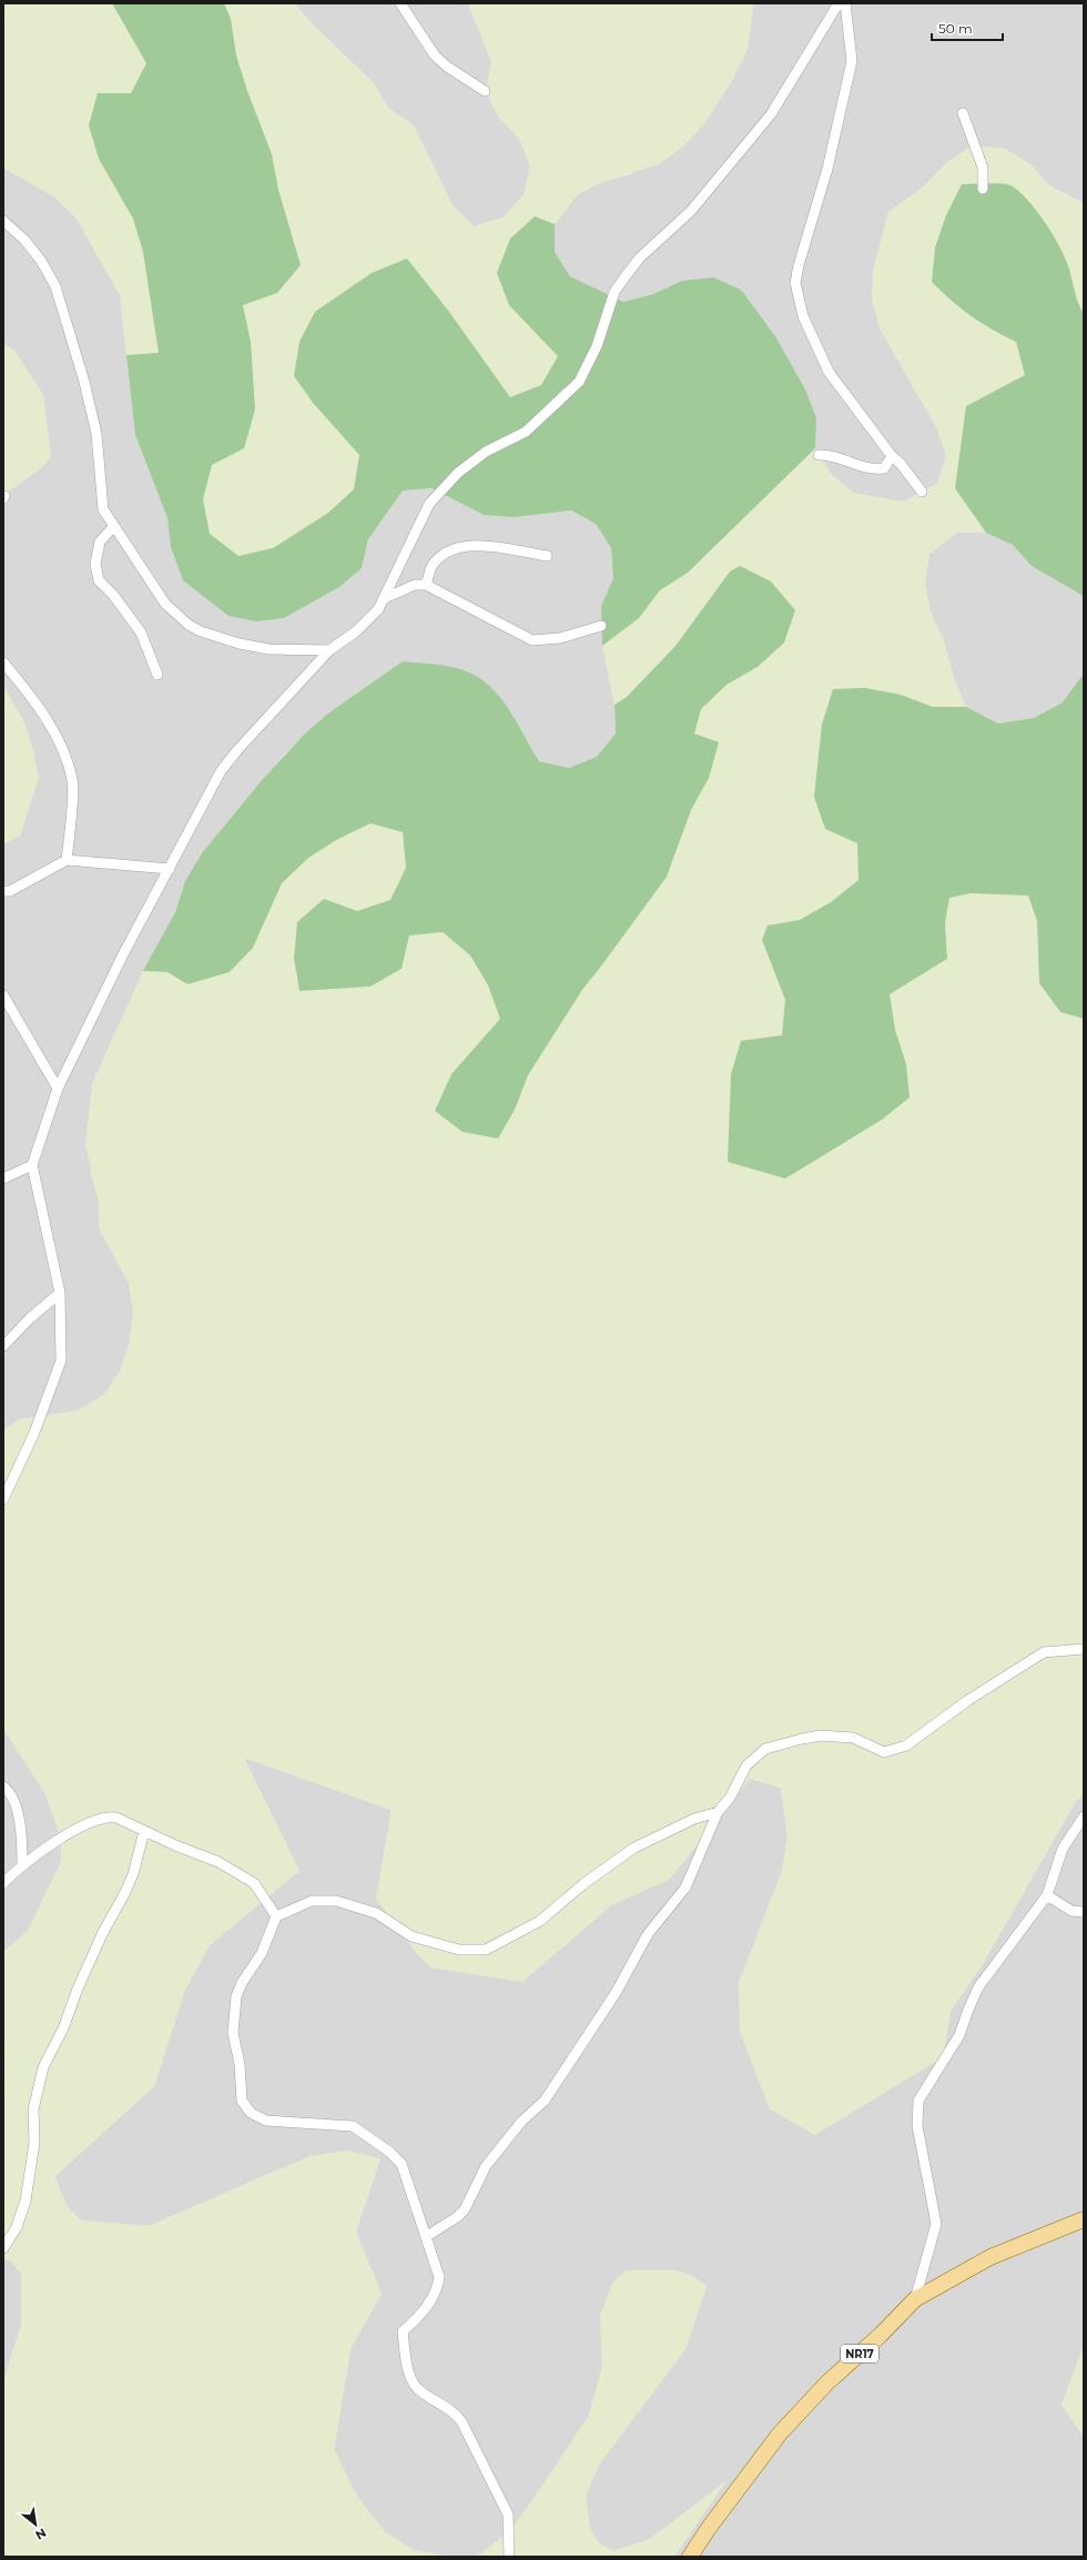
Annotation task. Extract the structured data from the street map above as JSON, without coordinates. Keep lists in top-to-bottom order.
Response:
{
  "streets": {
    "main road": ["NR17"]
  },
  "scale_bar": "50 m",
  "north": "bottom right"
}
